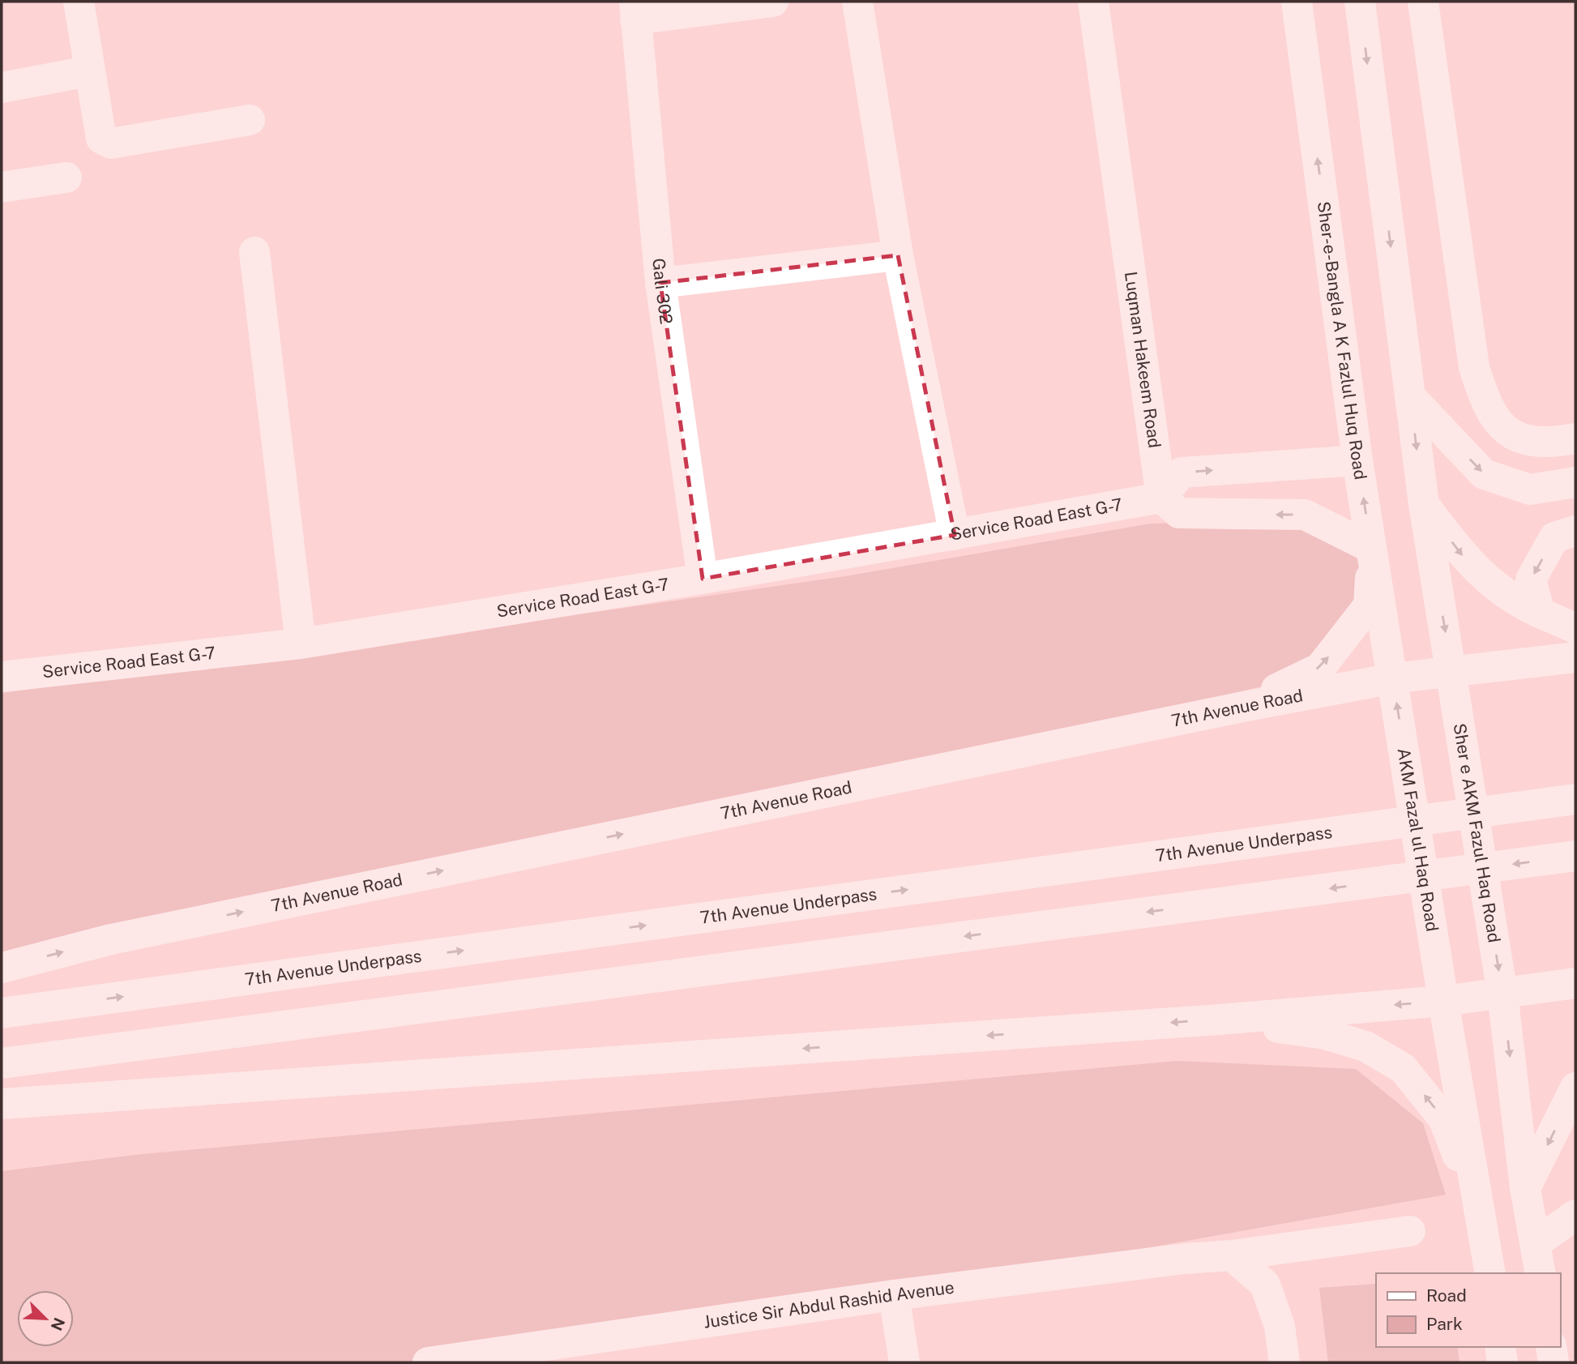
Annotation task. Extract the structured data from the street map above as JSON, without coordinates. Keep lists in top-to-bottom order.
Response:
{
  "streets": {
    "main road": [
      "Gali 302",
      "Sher-e-Bangla A K Fazlul Huq Road",
      "Luqman Hakeem Road",
      "Service Road East G-7",
      "7th Avenue Road",
      "Sher e AKM Fazul Haq Road",
      "AKM Fazal ul Haq Road",
      "7th Avenue Underpass",
      "Justice Sir Abdul Rashid Avenue"
    ]
  },
  "crossings": [
    ["Gali 302", "Service Road East G-7"],
    ["Sher-e-Bangla A K Fazlul Huq Road", "7th Avenue Road"],
    ["Sher-e-Bangla A K Fazlul Huq Road", "AKM Fazal ul Haq Road"],
    ["Luqman Hakeem Road", "Service Road East G-7"],
    ["7th Avenue Road", "Sher e AKM Fazul Haq Road"],
    ["7th Avenue Road", "AKM Fazal ul Haq Road"]
  ],
  "one_way": ["Sher e AKM Fazul Haq Road", "AKM Fazal ul Haq Road"],
  "legend": ["Road", "Park"],
  "north": "bottom right"
}
